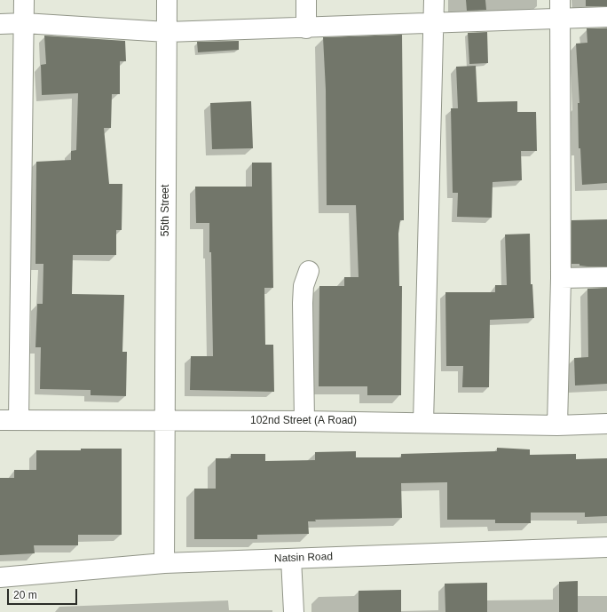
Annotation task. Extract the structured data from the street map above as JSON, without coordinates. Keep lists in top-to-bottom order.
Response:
{
  "streets": {
    "street": ["55th Street", "102nd Street (A Road)", "Natsin Road"]
  },
  "crossings": [
    ["55th Street", "102nd Street (A Road)"],
    ["55th Street", "Natsin Road"]
  ],
  "scale_bar": "20 m"
}
